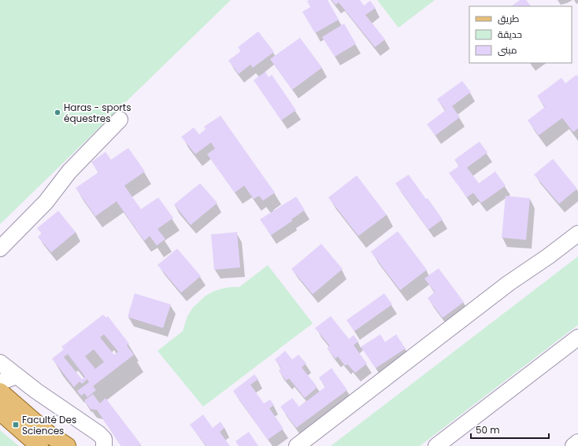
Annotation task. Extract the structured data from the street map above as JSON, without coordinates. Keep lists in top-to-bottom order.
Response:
{
  "places": {
    "other": ["Haras - sports équestres"],
    "transit": ["Faculté Des Sciences"]
  },
  "legend": ["طريق", "حديقة", "مبنى"],
  "scale_bar": "50 m"
}
